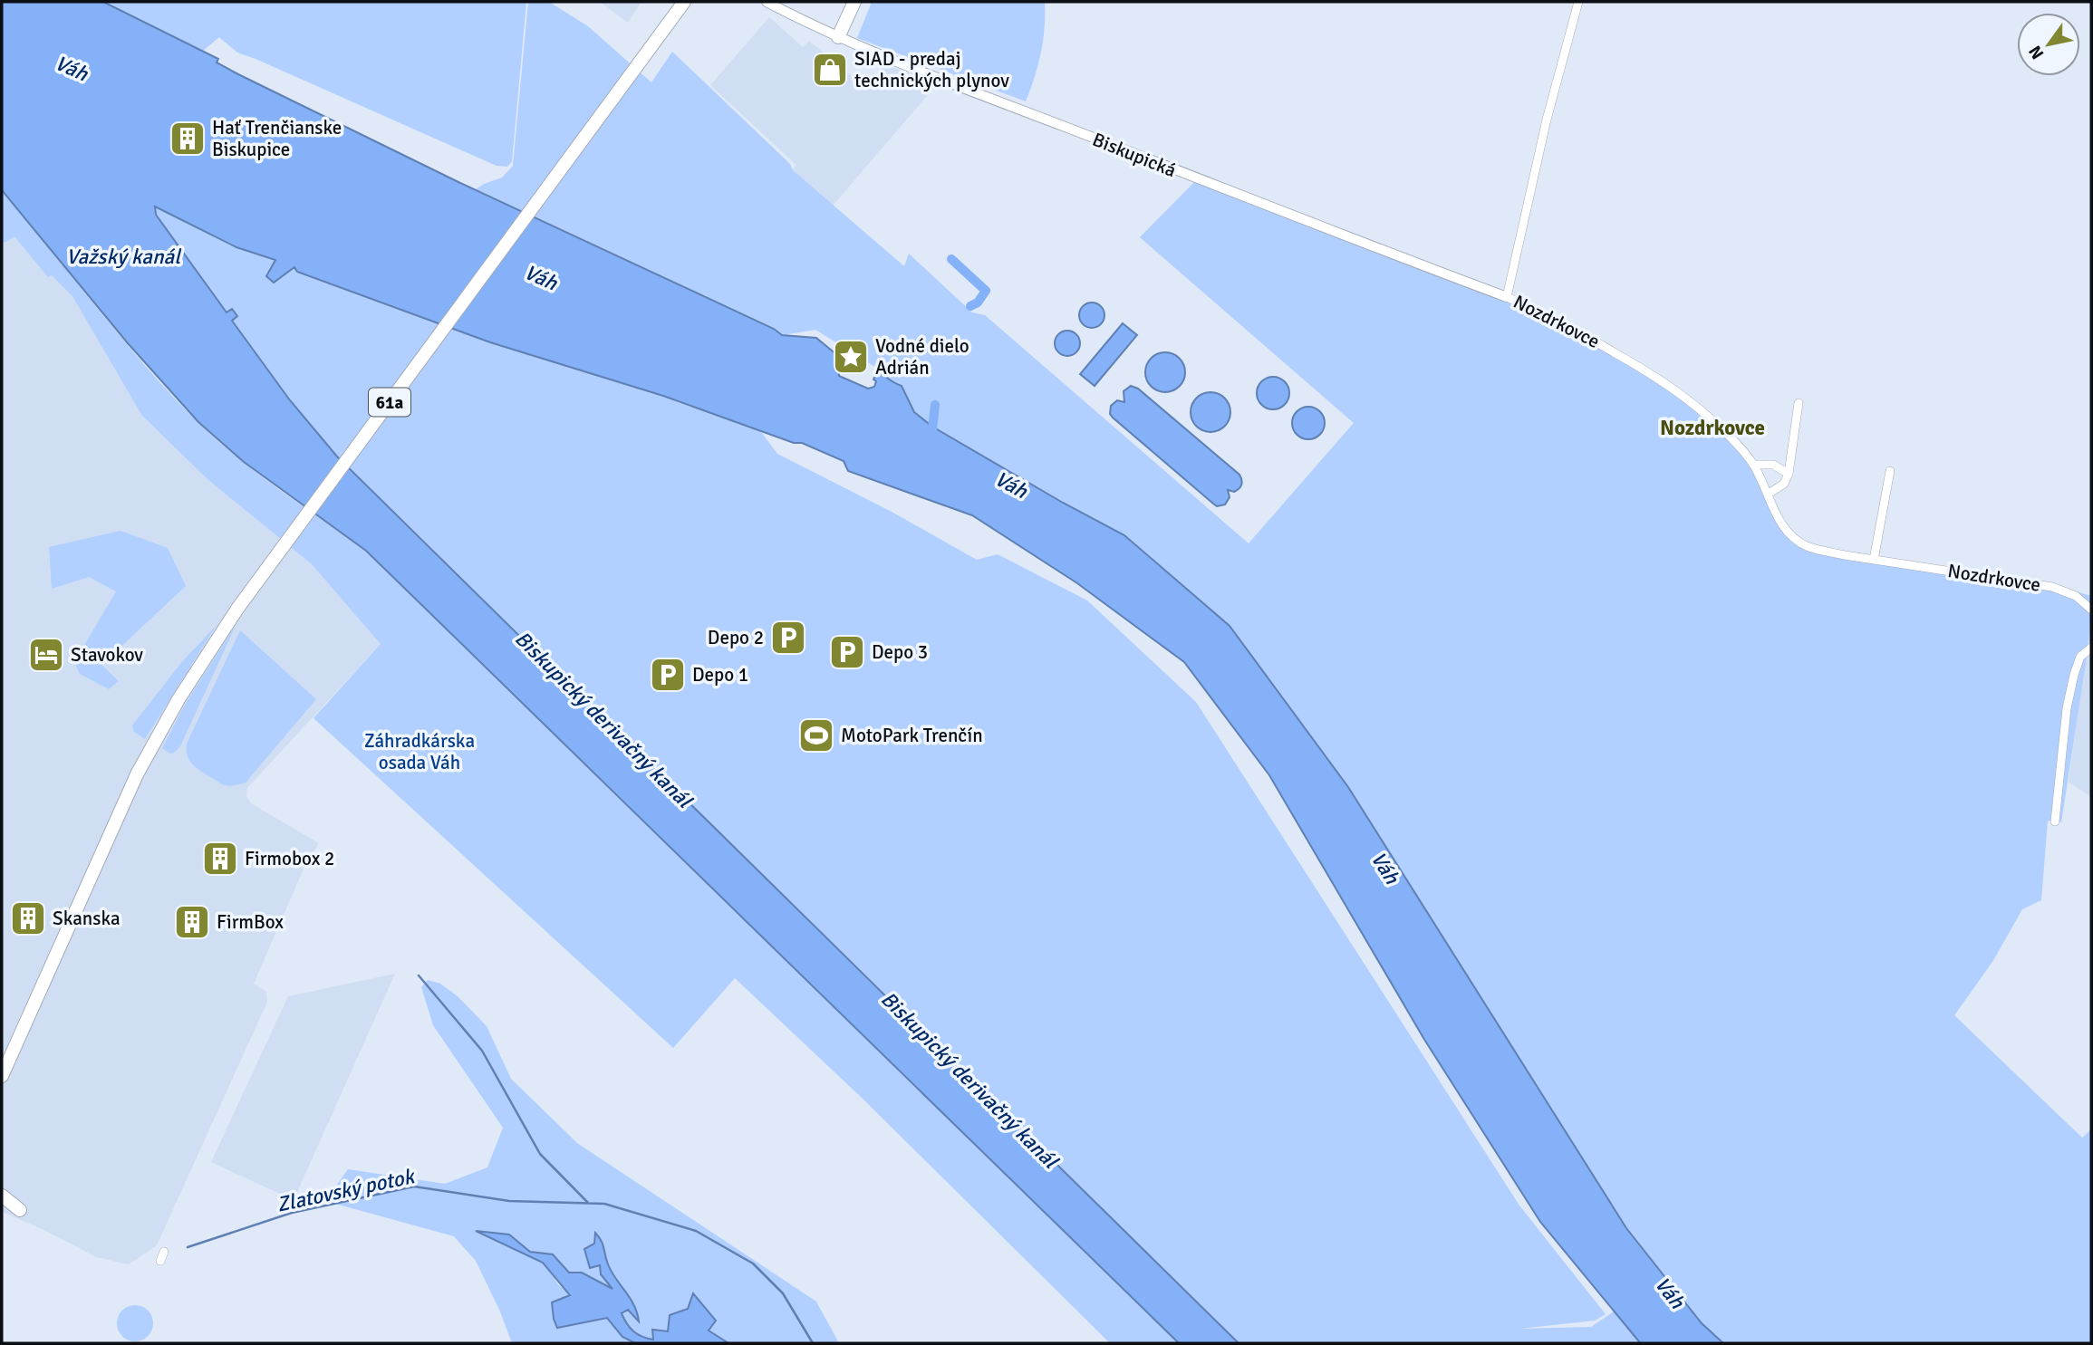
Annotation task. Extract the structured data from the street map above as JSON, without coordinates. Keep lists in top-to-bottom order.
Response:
{
  "streets": {
    "main road": ["61a"],
    "street": ["Biskupická", "Nozdrkovce"]
  },
  "crossings": [
    ["Biskupická", "Nozdrkovce"]
  ],
  "districts": ["Nozdrkovce"],
  "water": [
    "Váh",
    "Važský kanál",
    "Biskupický derivačný kanál",
    "Zlatovský potok"
  ],
  "parks": ["Záhradkárska osada Váh"],
  "places": {
    "shop": ["SIAD - predaj technických plynov"],
    "building": [
      "Hať Trenčianske Biskupice",
      "Firmobox 2",
      "Skanska",
      "FirmBox"
    ],
    "place": ["Vodné dielo Adrián"],
    "parking": ["Depo 2", "Depo 3", "Depo 1"],
    "hotel": ["Stavokov"],
    "sports": ["MotoPark Trenčín"]
  },
  "north": "bottom left"
}
